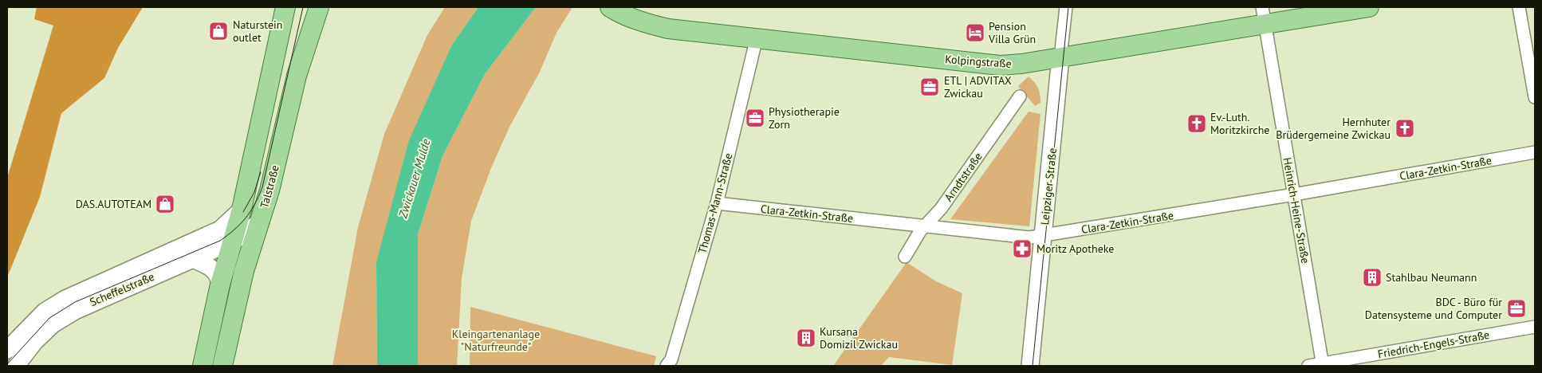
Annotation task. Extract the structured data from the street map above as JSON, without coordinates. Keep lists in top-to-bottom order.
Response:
{
  "streets": {
    "main road": ["Kolpingstraße", "Talstraße"],
    "street": [
      "Clara-Zetkin-Straße",
      "Arndtstraße",
      "Leipziger Straße",
      "Thomas-Mann-Straße",
      "Heinrich-Heine-Straße",
      "Scheffelstraße",
      "Friedrich-Engels-Straße"
    ]
  },
  "crossings": [
    ["Kolpingstraße", "Leipziger Straße"],
    ["Kolpingstraße", "Thomas-Mann-Straße"],
    ["Kolpingstraße", "Heinrich-Heine-Straße"],
    ["Clara-Zetkin-Straße", "Arndtstraße"],
    ["Clara-Zetkin-Straße", "Leipziger Straße"],
    ["Clara-Zetkin-Straße", "Thomas-Mann-Straße"],
    ["Clara-Zetkin-Straße", "Heinrich-Heine-Straße"],
    ["Talstraße", "Scheffelstraße"],
    ["Heinrich-Heine-Straße", "Friedrich-Engels-Straße"]
  ],
  "water": ["Zwickauer Mulde"],
  "parks": ["Kleingartenanlage \"Naturfreunde\""],
  "places": {
    "shop": ["Naturstein outlet", "DAS.AUTOTEAM"],
    "hotel": ["Pension Villa Grün"],
    "office": ["ETL | ADVITAX Zwickau", "Physiotherapie Zorn", "BDC - Büro für Datensysteme und Computer"],
    "church": ["Ev.-Luth. Moritzkirche", "Hernhuter Brüdergemeine Zwickau"],
    "pharmacy": ["Moritz Apotheke"],
    "building": ["Stahlbau Neumann", "Kursana Domizil Zwickau"]
  }
}
